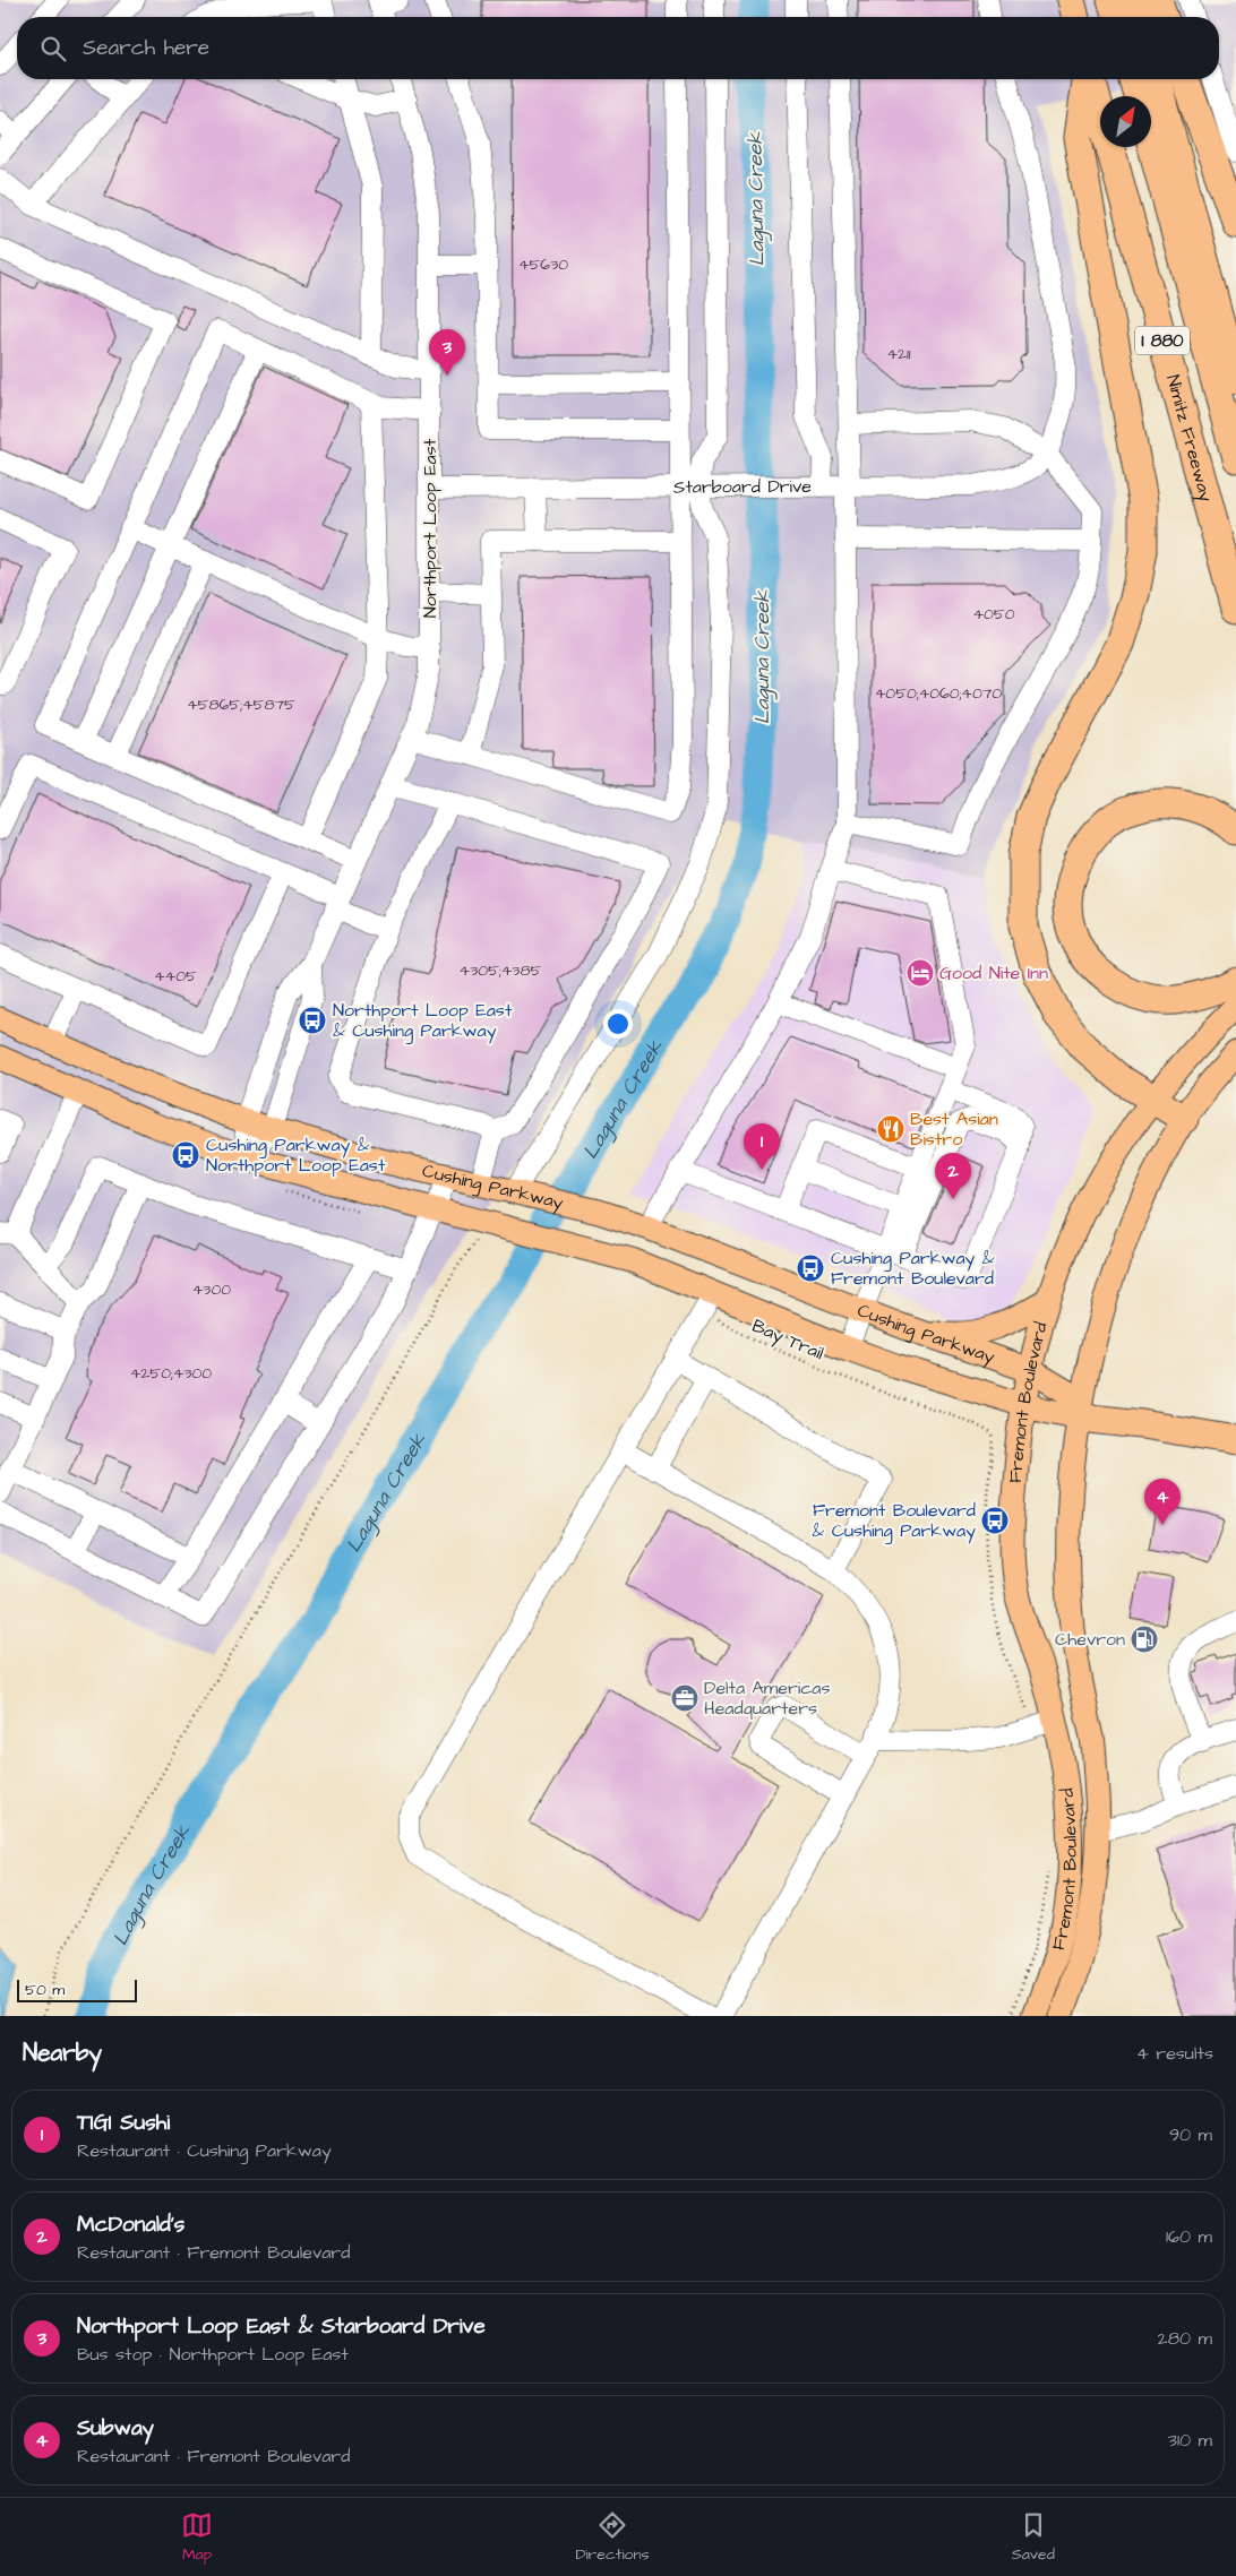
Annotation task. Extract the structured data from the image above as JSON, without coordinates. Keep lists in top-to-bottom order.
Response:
{
  "streets": {
    "highway": ["I 880", "Nimitz Freeway"],
    "main road": ["Cushing Parkway", "Fremont Boulevard"],
    "street": ["Starboard Drive", "Northport Loop East"],
    "path": ["Bay Trail"]
  },
  "crossings": [
    ["Starboard Drive", "Northport Loop East"],
    ["Northport Loop East", "Cushing Parkway"],
    ["Cushing Parkway", "Bay Trail"],
    ["Cushing Parkway", "Fremont Boulevard"]
  ],
  "water": ["Laguna Creek"],
  "places": {
    "hotel": ["Good Nite Inn"],
    "bus stop": [
      "Northport Loop East & Cushing Parkway",
      "Cushing Parkway & Northport Loop East",
      "Cushing Parkway & Fremont Boulevard",
      "Fremont Boulevard & Cushing Parkway"
    ],
    "restaurant": ["Best Asian Bistro"],
    "fuel station": ["Chevron"],
    "office": ["Delta Americas Headquarters"]
  },
  "house_numbers": [
    "45630",
    "4211",
    "4050",
    "4050;4060;4070",
    "45865;45875",
    "4305;4385",
    "4405",
    "4300",
    "4250;4300"
  ],
  "scale_bar": "50 m",
  "north": "top right",
  "page": {
    "search": "Search here",
    "pins": [
      "3",
      "1",
      "2",
      "4"
    ],
    "scale": "50 m",
    "heading": ["Nearby", "4 results"],
    "list": [
      {
        "mark": "1",
        "name": "TIGI Sushi",
        "note": "Restaurant · Cushing Parkway",
        "value": "90 m"
      },
      {
        "mark": "2",
        "name": "McDonald's",
        "note": "Restaurant · Fremont Boulevard",
        "value": "160 m"
      },
      {
        "mark": "3",
        "name": "Northport Loop East & Starboard Drive",
        "note": "Bus stop · Northport Loop East",
        "value": "280 m"
      },
      {
        "mark": "4",
        "name": "Subway",
        "note": "Restaurant · Fremont Boulevard",
        "value": "310 m"
      }
    ],
    "nav": ["Map", "Directions", "Saved"]
  }
}
